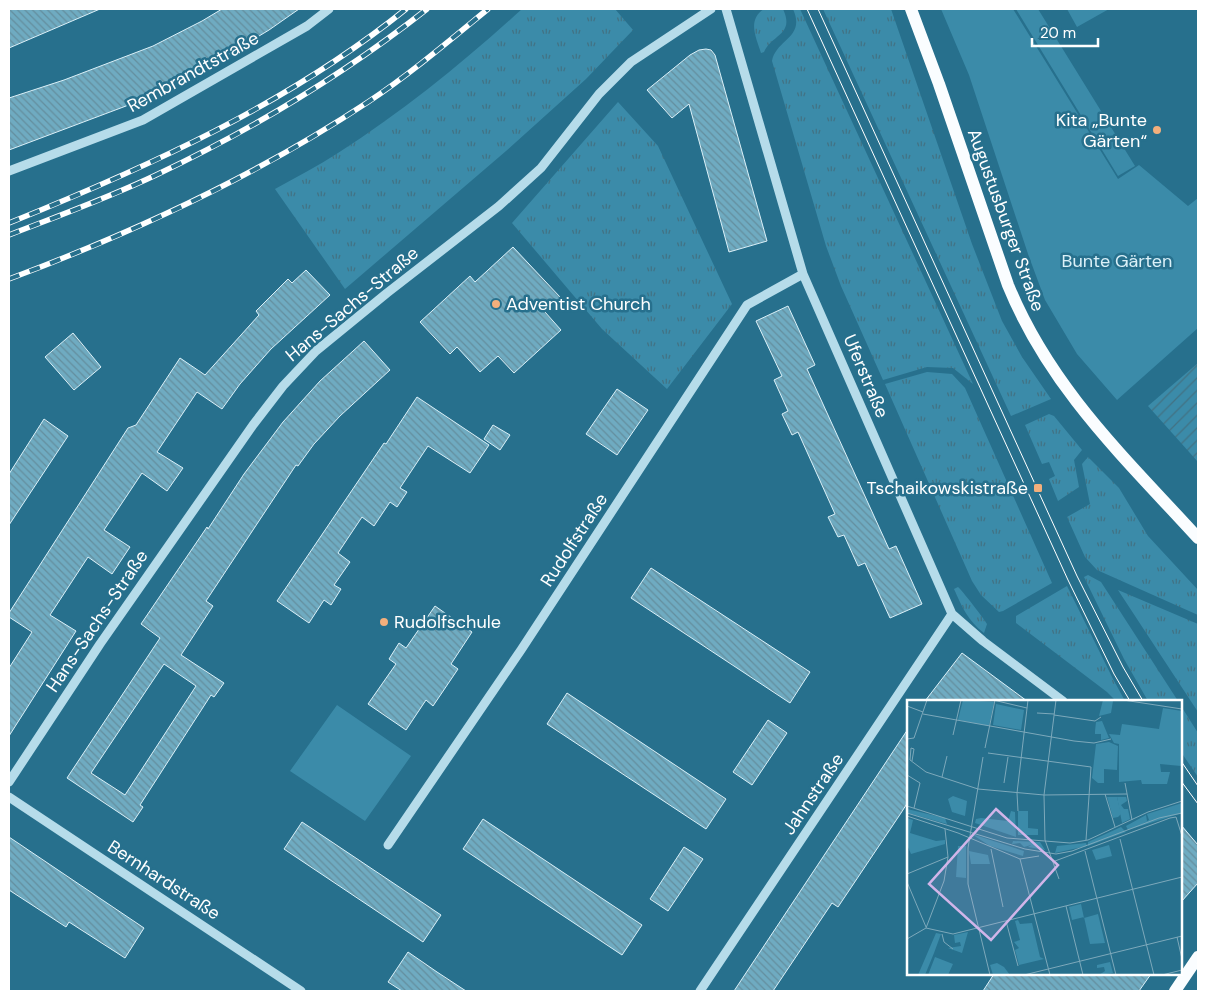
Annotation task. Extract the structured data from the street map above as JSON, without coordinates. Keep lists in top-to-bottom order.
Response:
{
  "streets": {
    "main road": ["Augustusburger Straße"],
    "street": [
      "Rembrandtstraße",
      "Hans-Sachs-Straße",
      "Uferstraße",
      "Rudolfstraße",
      "Jahnstraße",
      "Bernhardstraße"
    ]
  },
  "crossings": [
    ["Uferstraße", "Rudolfstraße"],
    ["Uferstraße", "Jahnstraße"]
  ],
  "parks": ["Bunte Gärten"],
  "places": {
    "other": ["Kita „Bunte Gärten“", "Adventist Church", "Rudolfschule"],
    "transit": ["Tschaikowskistraße"]
  },
  "scale_bar": "20 m"
}
